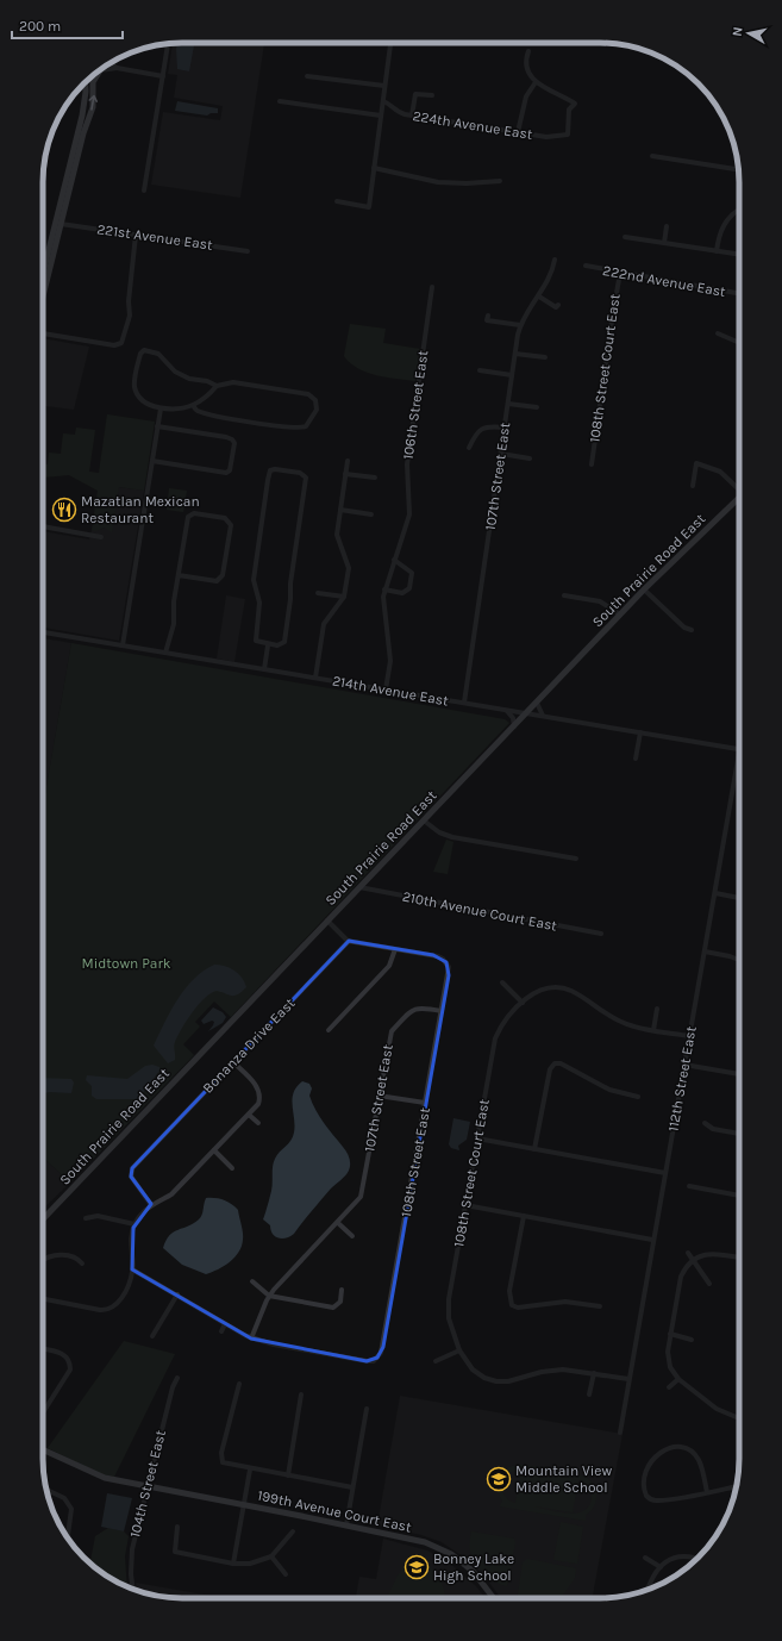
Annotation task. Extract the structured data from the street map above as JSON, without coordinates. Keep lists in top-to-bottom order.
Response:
{
  "streets": {
    "main road": ["South Prairie Road East", "199th Avenue Court East"],
    "street": [
      "224th Avenue East",
      "221st Avenue East",
      "222nd Avenue East",
      "108th Street Court East",
      "106th Street East",
      "107th Street East",
      "214th Avenue East",
      "210th Avenue Court East",
      "Bonanza Drive East",
      "112th Street East",
      "108th Street East",
      "104th Street East"
    ]
  },
  "crossings": [
    ["222nd Avenue East", "108th Street Court East"],
    ["108th Street Court East", "112th Street East"],
    ["106th Street East", "214th Avenue East"],
    ["107th Street East", "214th Avenue East"],
    ["107th Street East", "108th Street East"],
    ["South Prairie Road East", "214th Avenue East"],
    ["South Prairie Road East", "210th Avenue Court East"],
    ["104th Street East", "199th Avenue Court East"]
  ],
  "parks": ["Midtown Park"],
  "places": {
    "restaurant": ["Mazatlan Mexican Restaurant"],
    "school or university": ["Mountain View Middle School", "Bonney Lake High School"]
  },
  "scale_bar": "200 m",
  "north": "left"
}
